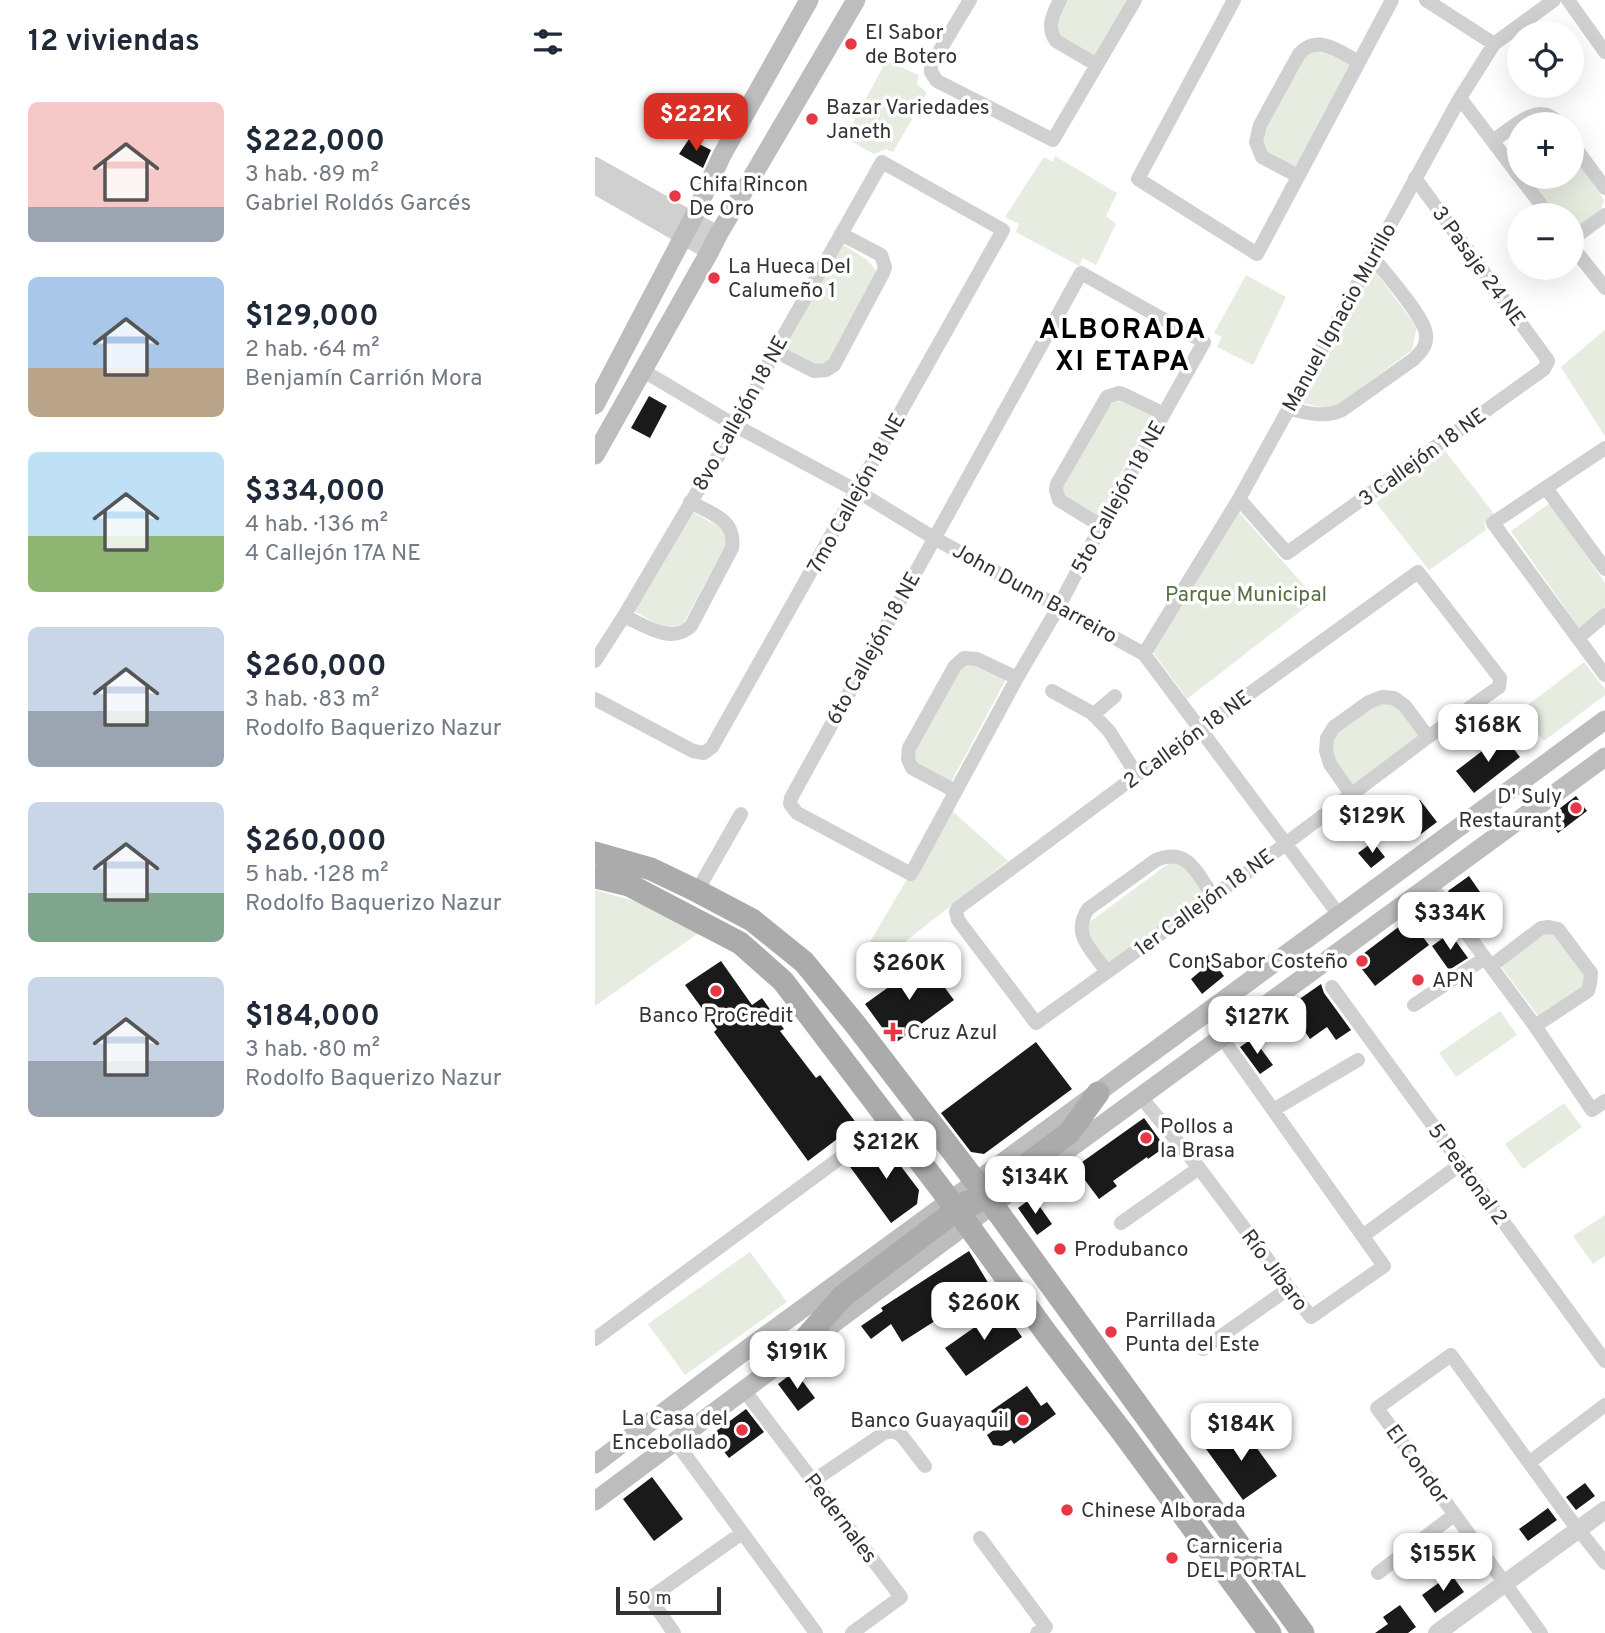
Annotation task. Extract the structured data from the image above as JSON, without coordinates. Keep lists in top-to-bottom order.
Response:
{
  "streets": {
    "street": [
      "3 Pasaje 24 NE",
      "Manuel Ignacio Murillo",
      "8vo Callejón 18 NE",
      "3 Callejón 18 NE",
      "7mo Callejón 18 NE",
      "5to Callejón 18 NE",
      "John Dunn Barreiro",
      "6to Callejón 18 NE",
      "2 Callejón 18 NE",
      "1er Callejón 18 NE",
      "5 Peatonal 2",
      "Río Jíbaro",
      "El Condor",
      "Pedernales"
    ]
  },
  "crossings": [
    ["3 Pasaje 24 NE", "Manuel Ignacio Murillo"],
    ["3 Pasaje 24 NE", "3 Callejón 18 NE"],
    ["Manuel Ignacio Murillo", "3 Callejón 18 NE"],
    ["Manuel Ignacio Murillo", "John Dunn Barreiro"],
    ["8vo Callejón 18 NE", "7mo Callejón 18 NE"],
    ["8vo Callejón 18 NE", "John Dunn Barreiro"],
    ["7mo Callejón 18 NE", "John Dunn Barreiro"],
    ["5to Callejón 18 NE", "John Dunn Barreiro"],
    ["5to Callejón 18 NE", "6to Callejón 18 NE"],
    ["John Dunn Barreiro", "6to Callejón 18 NE"],
    ["John Dunn Barreiro", "2 Callejón 18 NE"],
    ["John Dunn Barreiro", "1er Callejón 18 NE"],
    ["2 Callejón 18 NE", "1er Callejón 18 NE"]
  ],
  "districts": ["ALBORADA XI ETAPA"],
  "parks": ["Parque Municipal"],
  "places": {
    "other": [
      "El Sabor de Botero",
      "Bazar Variedades Janeth",
      "Chifa Rincon De Oro",
      "La Hueca Del Calumeño 1",
      "D' Suly Restaurant",
      "Con Sabor Costeño",
      "APN",
      "Banco ProCredit",
      "Pollos a la Brasa",
      "Produbanco",
      "Parrillada Punta del Este",
      "Banco Guayaquil",
      "La Casa del Encebollado",
      "Chinese Alborada",
      "Carniceria DEL PORTAL"
    ],
    "health": ["Cruz Azul"]
  },
  "scale_bar": "50 m",
  "page": {
    "heading": "12 viviendas",
    "map_buttons": ["+", "−"],
    "list": [
      {
        "name": "$222,000",
        "note": "3 hab. · 89 m² · Gabriel Roldós Garcés"
      },
      {
        "name": "$129,000",
        "note": "2 hab. · 64 m² · Benjamín Carrión Mora"
      },
      {
        "name": "$334,000",
        "note": "4 hab. · 136 m² · 4 Callejón 17A NE"
      },
      {
        "name": "$260,000",
        "note": "3 hab. · 83 m² · Rodolfo Baquerizo Nazur"
      },
      {
        "name": "$260,000",
        "note": "5 hab. · 128 m² · Rodolfo Baquerizo Nazur"
      },
      {
        "name": "$184,000",
        "note": "3 hab. · 80 m² · Rodolfo Baquerizo Nazur"
      }
    ],
    "price": [
      "$222K",
      "$168K",
      "$129K",
      "$334K",
      "$260K",
      "$127K",
      "$212K",
      "$134K",
      "$260K",
      "$191K",
      "$184K",
      "$155K"
    ],
    "scale": "50 m"
  }
}
